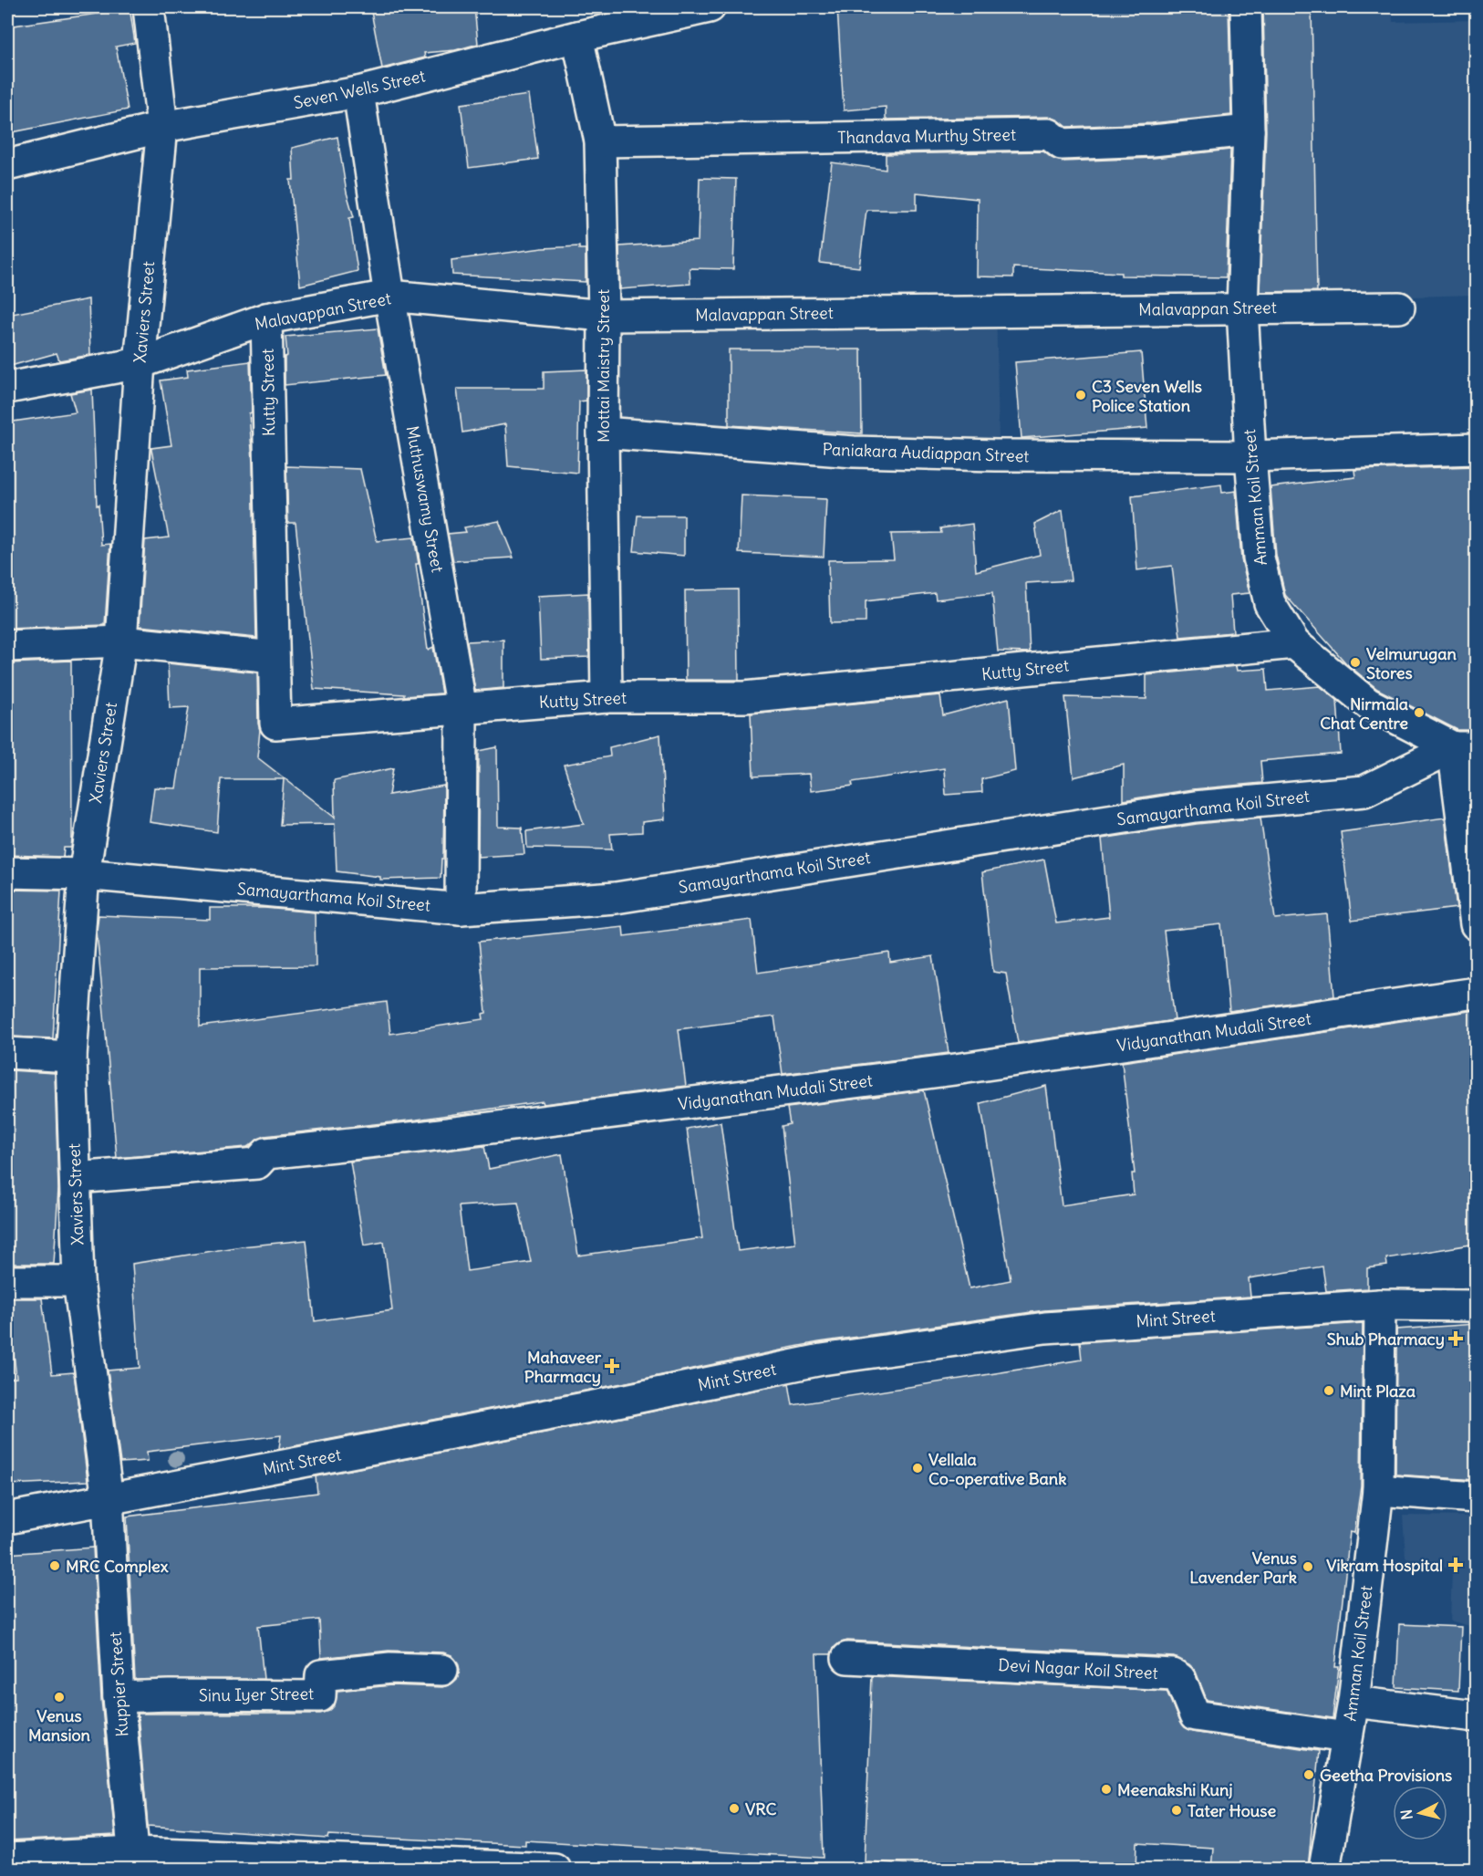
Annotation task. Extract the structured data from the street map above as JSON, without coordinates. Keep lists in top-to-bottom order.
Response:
{
  "streets": {
    "street": [
      "Seven Wells Street",
      "Thandava Murthy Street",
      "Malavappan Street",
      "Xaviers Street",
      "Mottai Maistry Street",
      "Kutty Street",
      "Paniakara Audiappan Street",
      "Amman Koil Street",
      "Muthuswamy Street",
      "Samayarthama Koil Street",
      "Vidyanathan Mudali Street",
      "Mint Street",
      "Devi Nagar Koil Street",
      "Kuppier Street",
      "Sinu Iyer Street"
    ]
  },
  "crossings": [
    ["Seven Wells Street", "Xaviers Street"],
    ["Seven Wells Street", "Mottai Maistry Street"],
    ["Seven Wells Street", "Muthuswamy Street"],
    ["Thandava Murthy Street", "Mottai Maistry Street"],
    ["Thandava Murthy Street", "Amman Koil Street"],
    ["Malavappan Street", "Xaviers Street"],
    ["Malavappan Street", "Mottai Maistry Street"],
    ["Malavappan Street", "Kutty Street"],
    ["Malavappan Street", "Amman Koil Street"],
    ["Malavappan Street", "Muthuswamy Street"],
    ["Xaviers Street", "Samayarthama Koil Street"],
    ["Xaviers Street", "Vidyanathan Mudali Street"],
    ["Xaviers Street", "Mint Street"],
    ["Xaviers Street", "Kuppier Street"],
    ["Mottai Maistry Street", "Kutty Street"],
    ["Mottai Maistry Street", "Paniakara Audiappan Street"],
    ["Kutty Street", "Amman Koil Street"],
    ["Kutty Street", "Muthuswamy Street"],
    ["Paniakara Audiappan Street", "Amman Koil Street"],
    ["Amman Koil Street", "Samayarthama Koil Street"],
    ["Amman Koil Street", "Mint Street"],
    ["Amman Koil Street", "Devi Nagar Koil Street"],
    ["Muthuswamy Street", "Samayarthama Koil Street"],
    ["Mint Street", "Kuppier Street"],
    ["Kuppier Street", "Sinu Iyer Street"]
  ],
  "places": {
    "other": [
      "C3 Seven Wells Police Station",
      "Velmurugan Stores",
      "Nirmala Chat Centre",
      "Mint Plaza",
      "Vellala Co-operative Bank",
      "MRC Complex",
      "Venus Lavender Park",
      "Venus Mansion",
      "Geetha Provisions",
      "Meenakshi Kunj",
      "VRC",
      "Tater House"
    ],
    "health": ["Shub Pharmacy", "Mahaveer Pharmacy", "Vikram Hospital"]
  },
  "north": "left"
}
